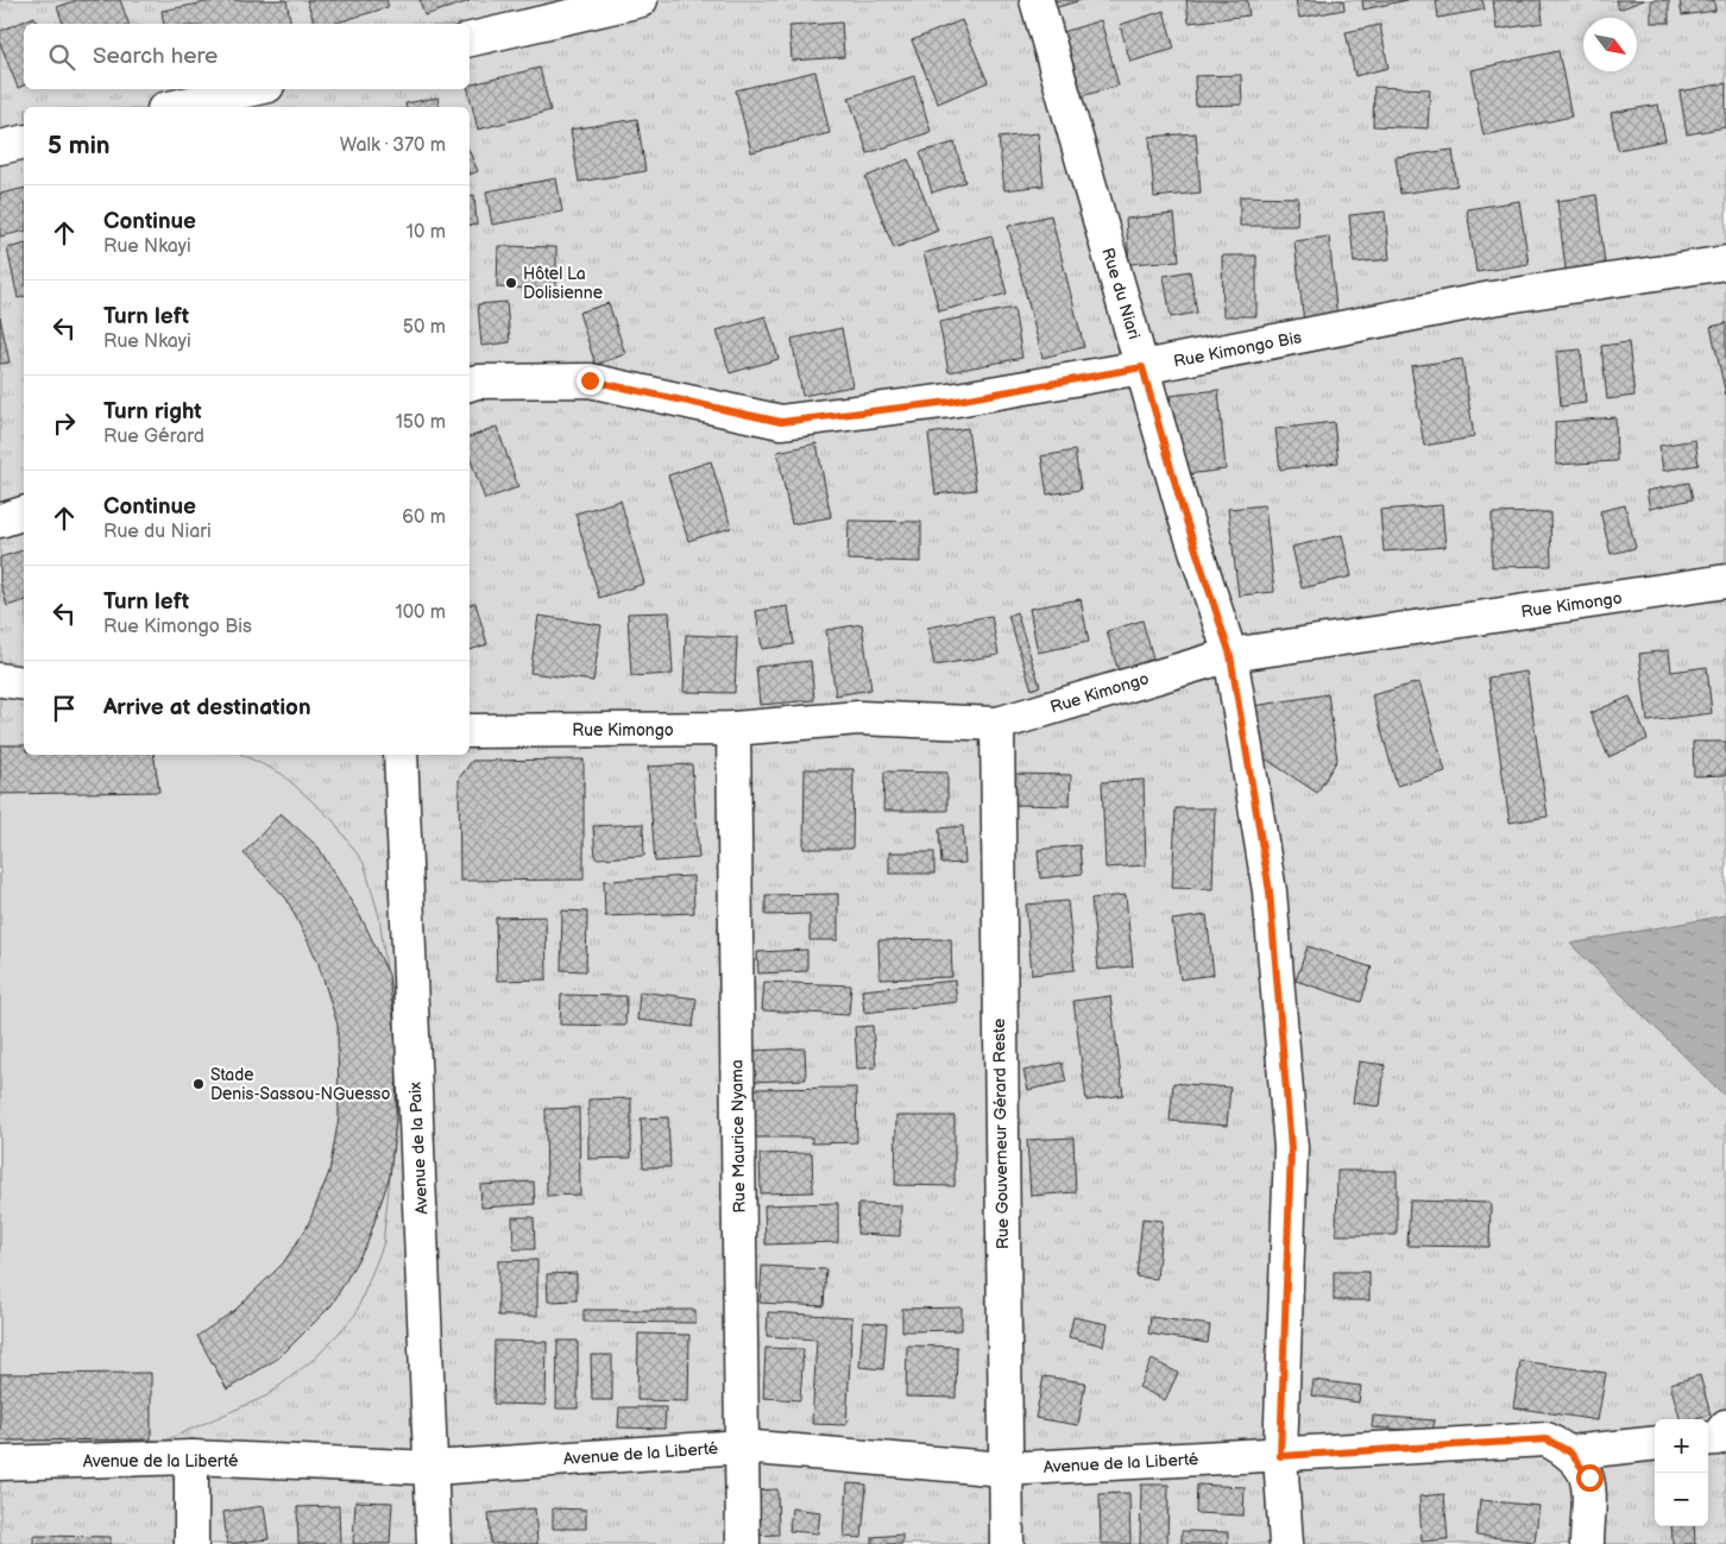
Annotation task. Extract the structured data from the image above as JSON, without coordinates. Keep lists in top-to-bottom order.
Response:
{
  "streets": {
    "street": [
      "Rue du Niari",
      "Rue Kimongo Bis",
      "Rue Kimongo",
      "Rue Gouverneur Gérard Reste",
      "Rue Maurice Nyama",
      "Avenue de la Paix",
      "Avenue de la Liberté"
    ]
  },
  "crossings": [
    ["Rue du Niari", "Rue Kimongo Bis"],
    ["Rue du Niari", "Rue Kimongo"],
    ["Rue du Niari", "Avenue de la Liberté"],
    ["Rue Kimongo", "Rue Gouverneur Gérard Reste"],
    ["Rue Kimongo", "Rue Maurice Nyama"],
    ["Rue Gouverneur Gérard Reste", "Avenue de la Liberté"],
    ["Rue Maurice Nyama", "Avenue de la Liberté"],
    ["Avenue de la Paix", "Avenue de la Liberté"]
  ],
  "places": ["Hôtel La Dolisienne", "Stade Denis-Sassou-NGuesso"],
  "north": "bottom right",
  "page": {
    "search": "Search here",
    "heading": ["5 min", "Walk · 370 m"],
    "list": [
      ["Continue", "Rue Nkayi", "10 m"],
      ["Turn left", "Rue Nkayi", "50 m"],
      ["Turn right", "Rue Gérard", "150 m"],
      ["Continue", "Rue du Niari", "60 m"],
      ["Turn left", "Rue Kimongo Bis", "100 m"],
      "Arrive at destination"
    ],
    "map_buttons": ["+", "−"]
  }
}
